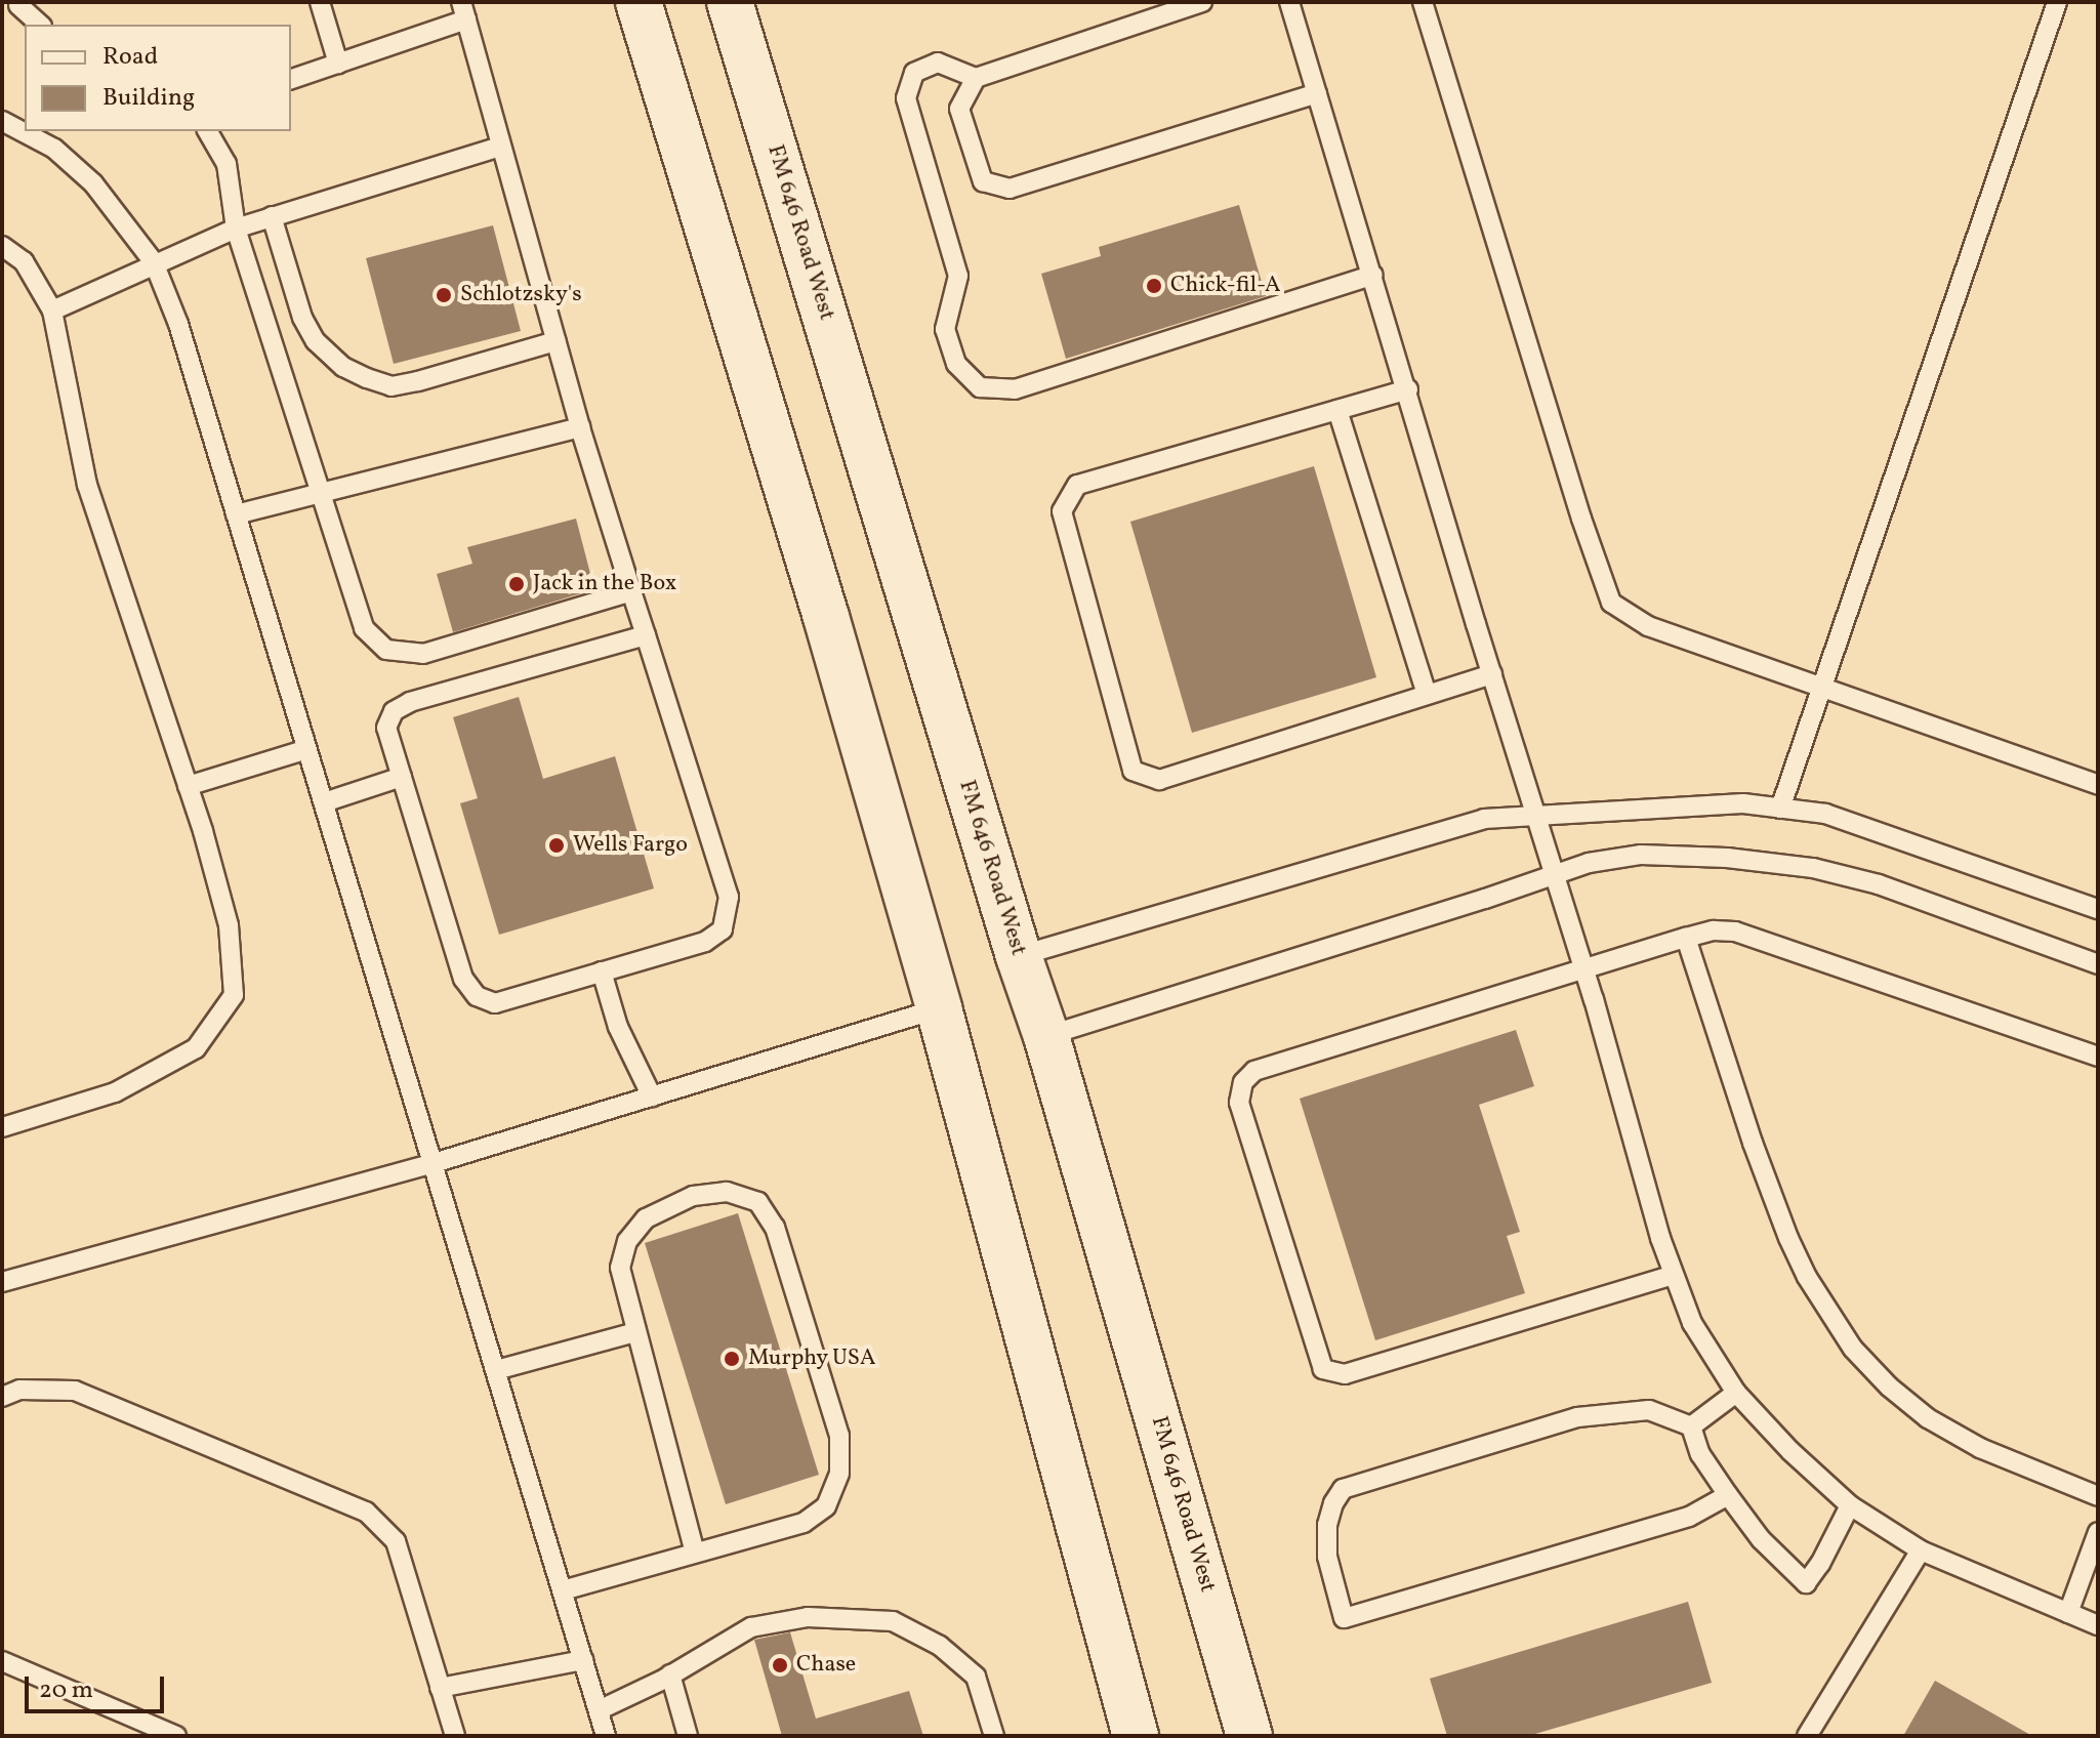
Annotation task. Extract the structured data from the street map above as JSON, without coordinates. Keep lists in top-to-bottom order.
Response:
{
  "streets": {
    "main road": ["FM 646 Road West"]
  },
  "places": [
    "Chick-fil-A",
    "Schlotzsky's",
    "Jack in the Box",
    "Wells Fargo",
    "Murphy USA",
    "Chase"
  ],
  "legend": ["Road", "Building"],
  "scale_bar": "20 m"
}
